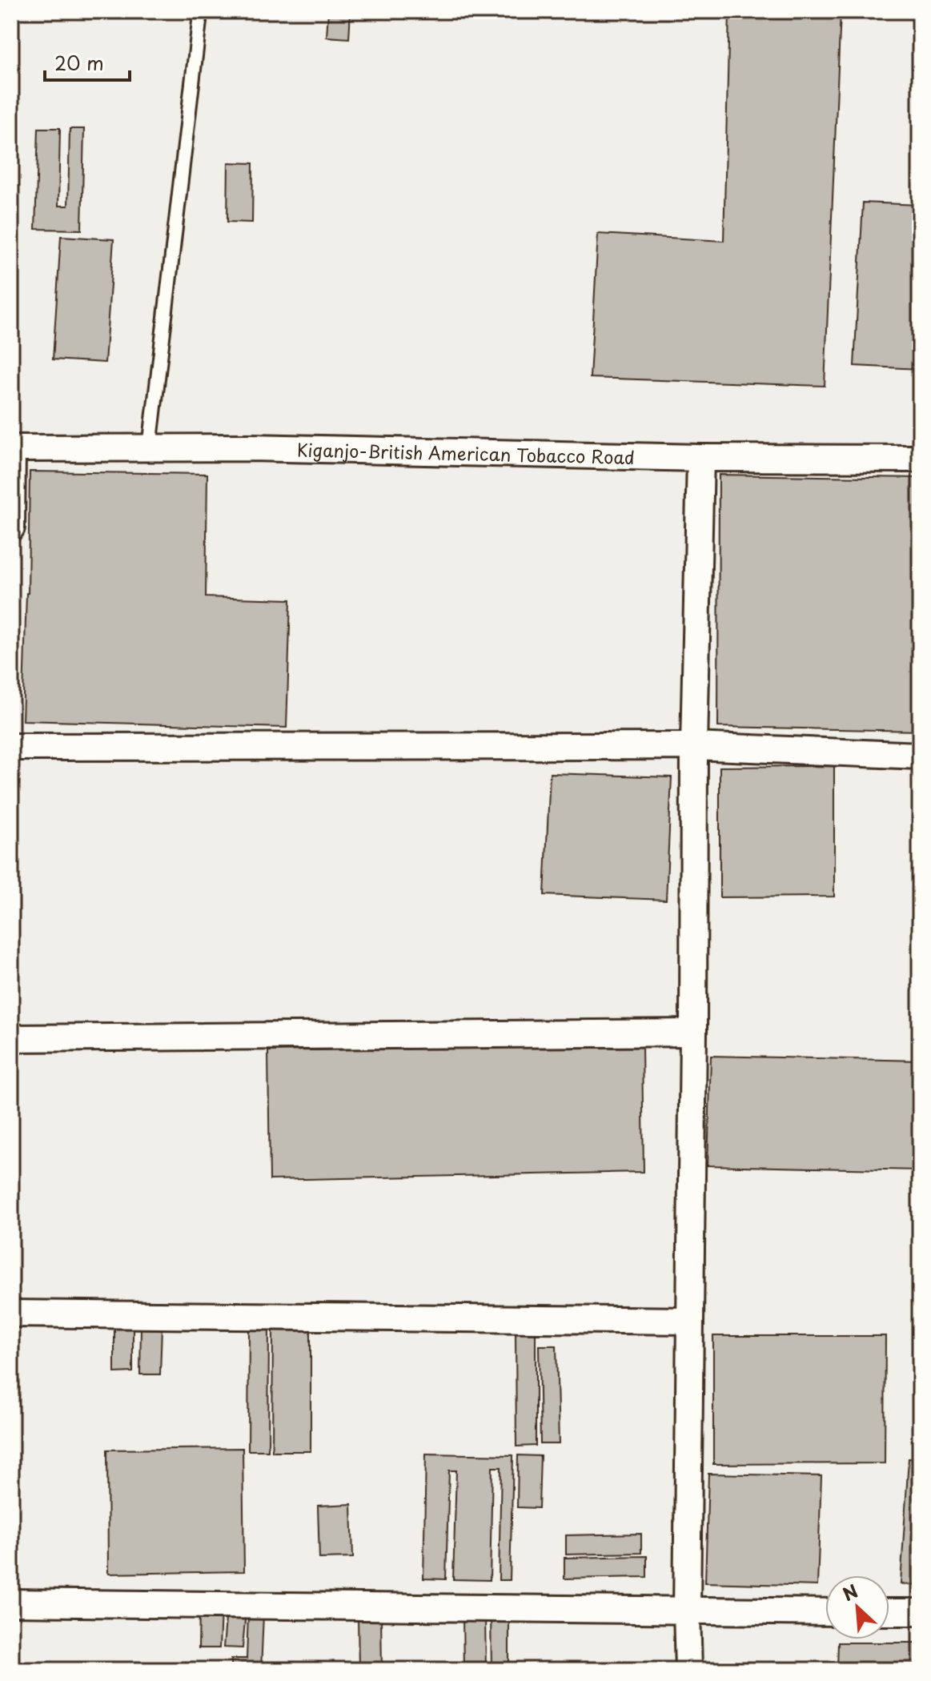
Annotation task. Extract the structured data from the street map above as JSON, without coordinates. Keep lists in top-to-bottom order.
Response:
{
  "streets": {
    "street": ["Kiganjo-British American Tobacco Road"]
  },
  "scale_bar": "20 m",
  "north": "top left"
}
